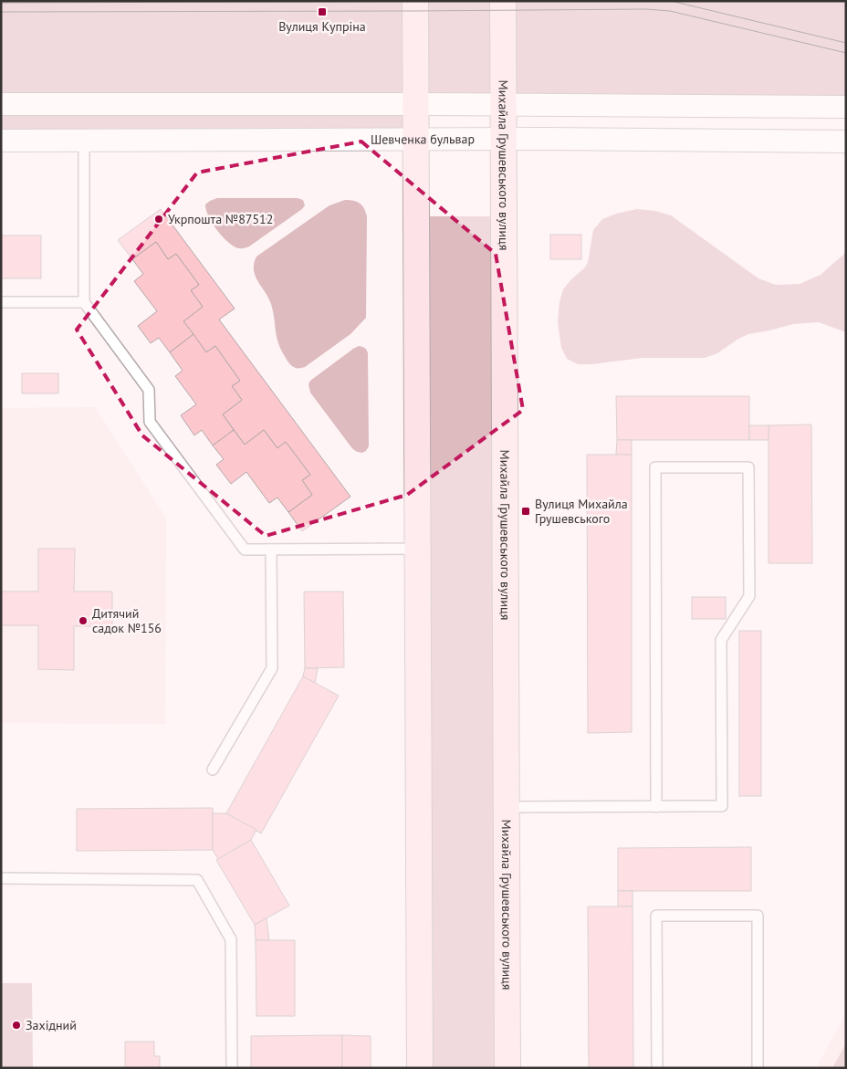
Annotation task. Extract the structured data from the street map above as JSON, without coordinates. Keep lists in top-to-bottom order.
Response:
{
  "streets": {
    "street": ["Шевченка бульвар", "Михайла Грушевського вулиця"]
  },
  "crossings": [
    ["Шевченка бульвар", "Михайла Грушевського вулиця"]
  ],
  "places": {
    "transit": ["Вулиця Купріна", "Вулиця Михайла Грушевського"],
    "other": ["Укрпошта №87512", "Дитячий садок №156", "Західний"]
  }
}
